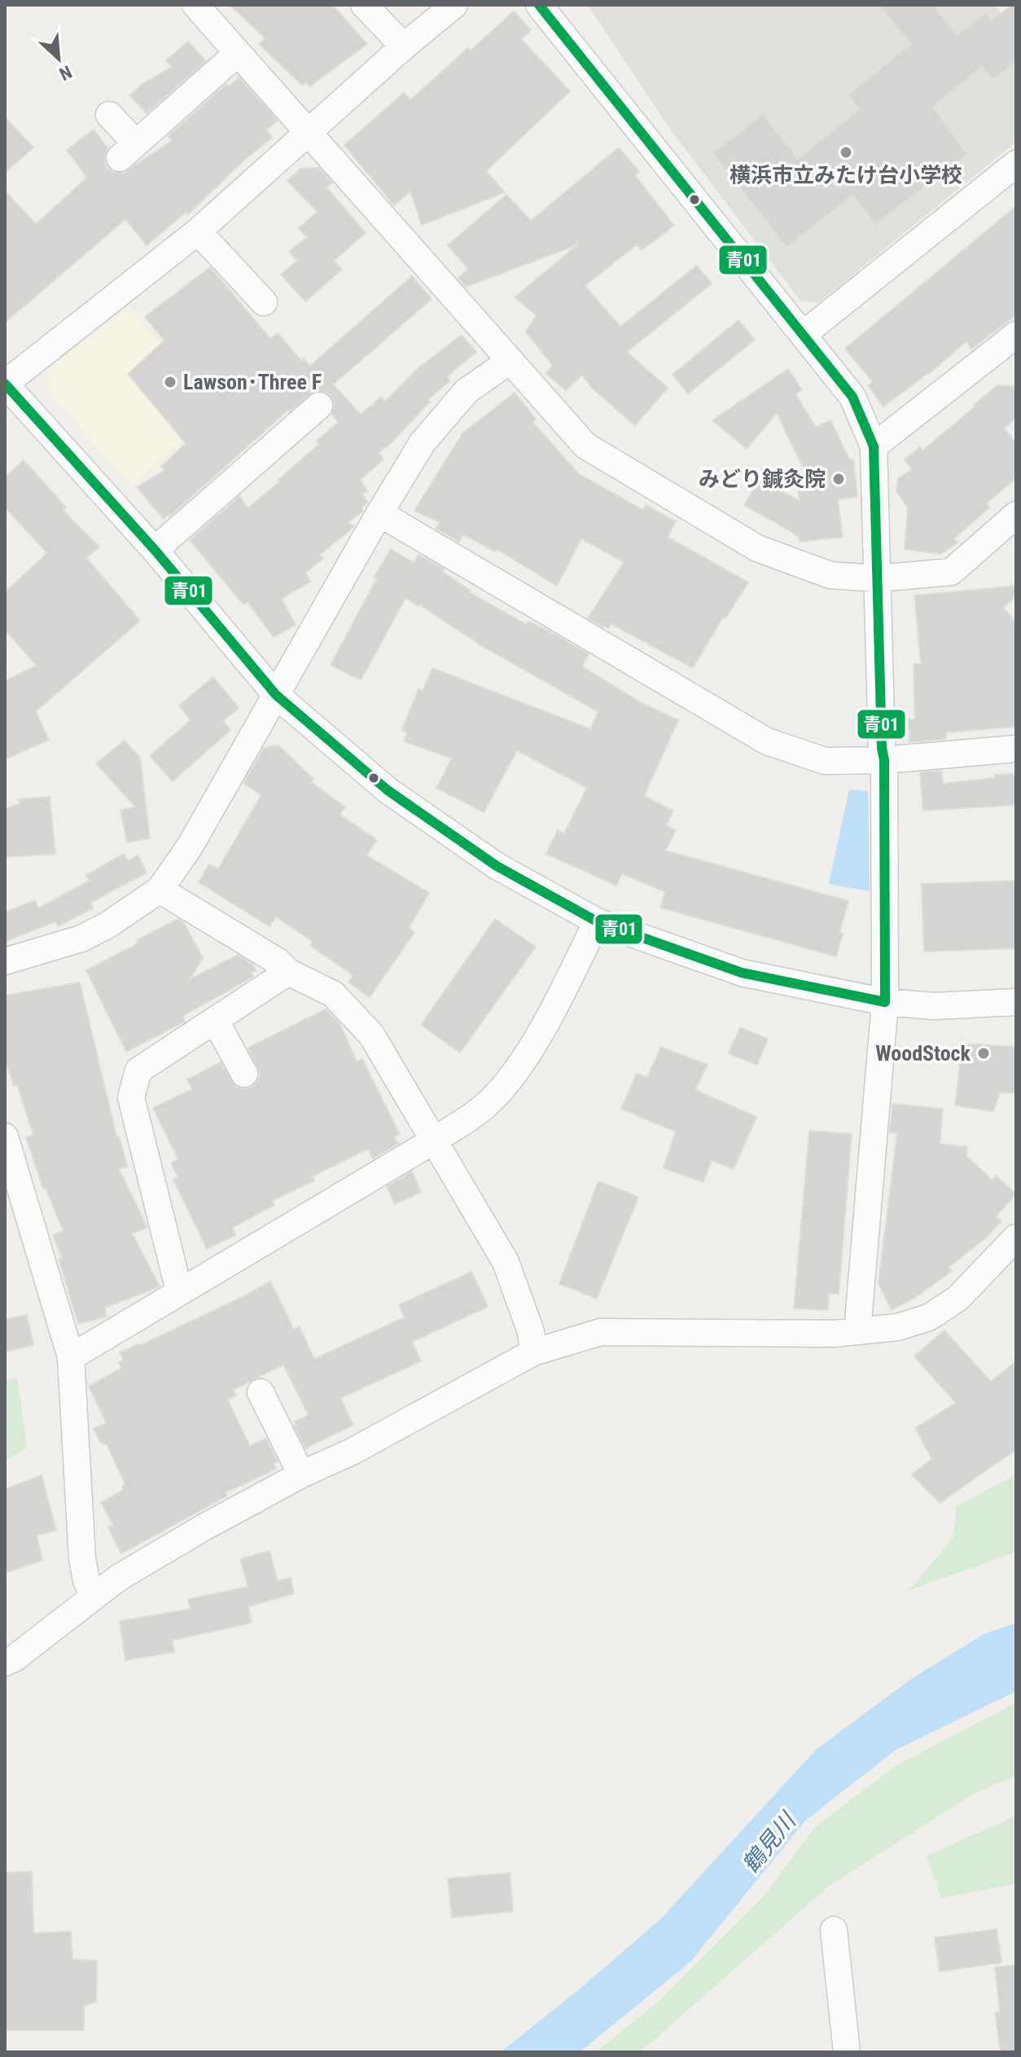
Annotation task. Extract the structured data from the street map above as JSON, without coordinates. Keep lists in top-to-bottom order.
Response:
{
  "water": ["鶴見川"],
  "places": [
    "横浜市立みたけ台小学校",
    "Lawson･Three F",
    "みどり鍼灸院",
    "WoodStock"
  ],
  "lines": ["transit line 青01"],
  "north": "bottom right"
}
